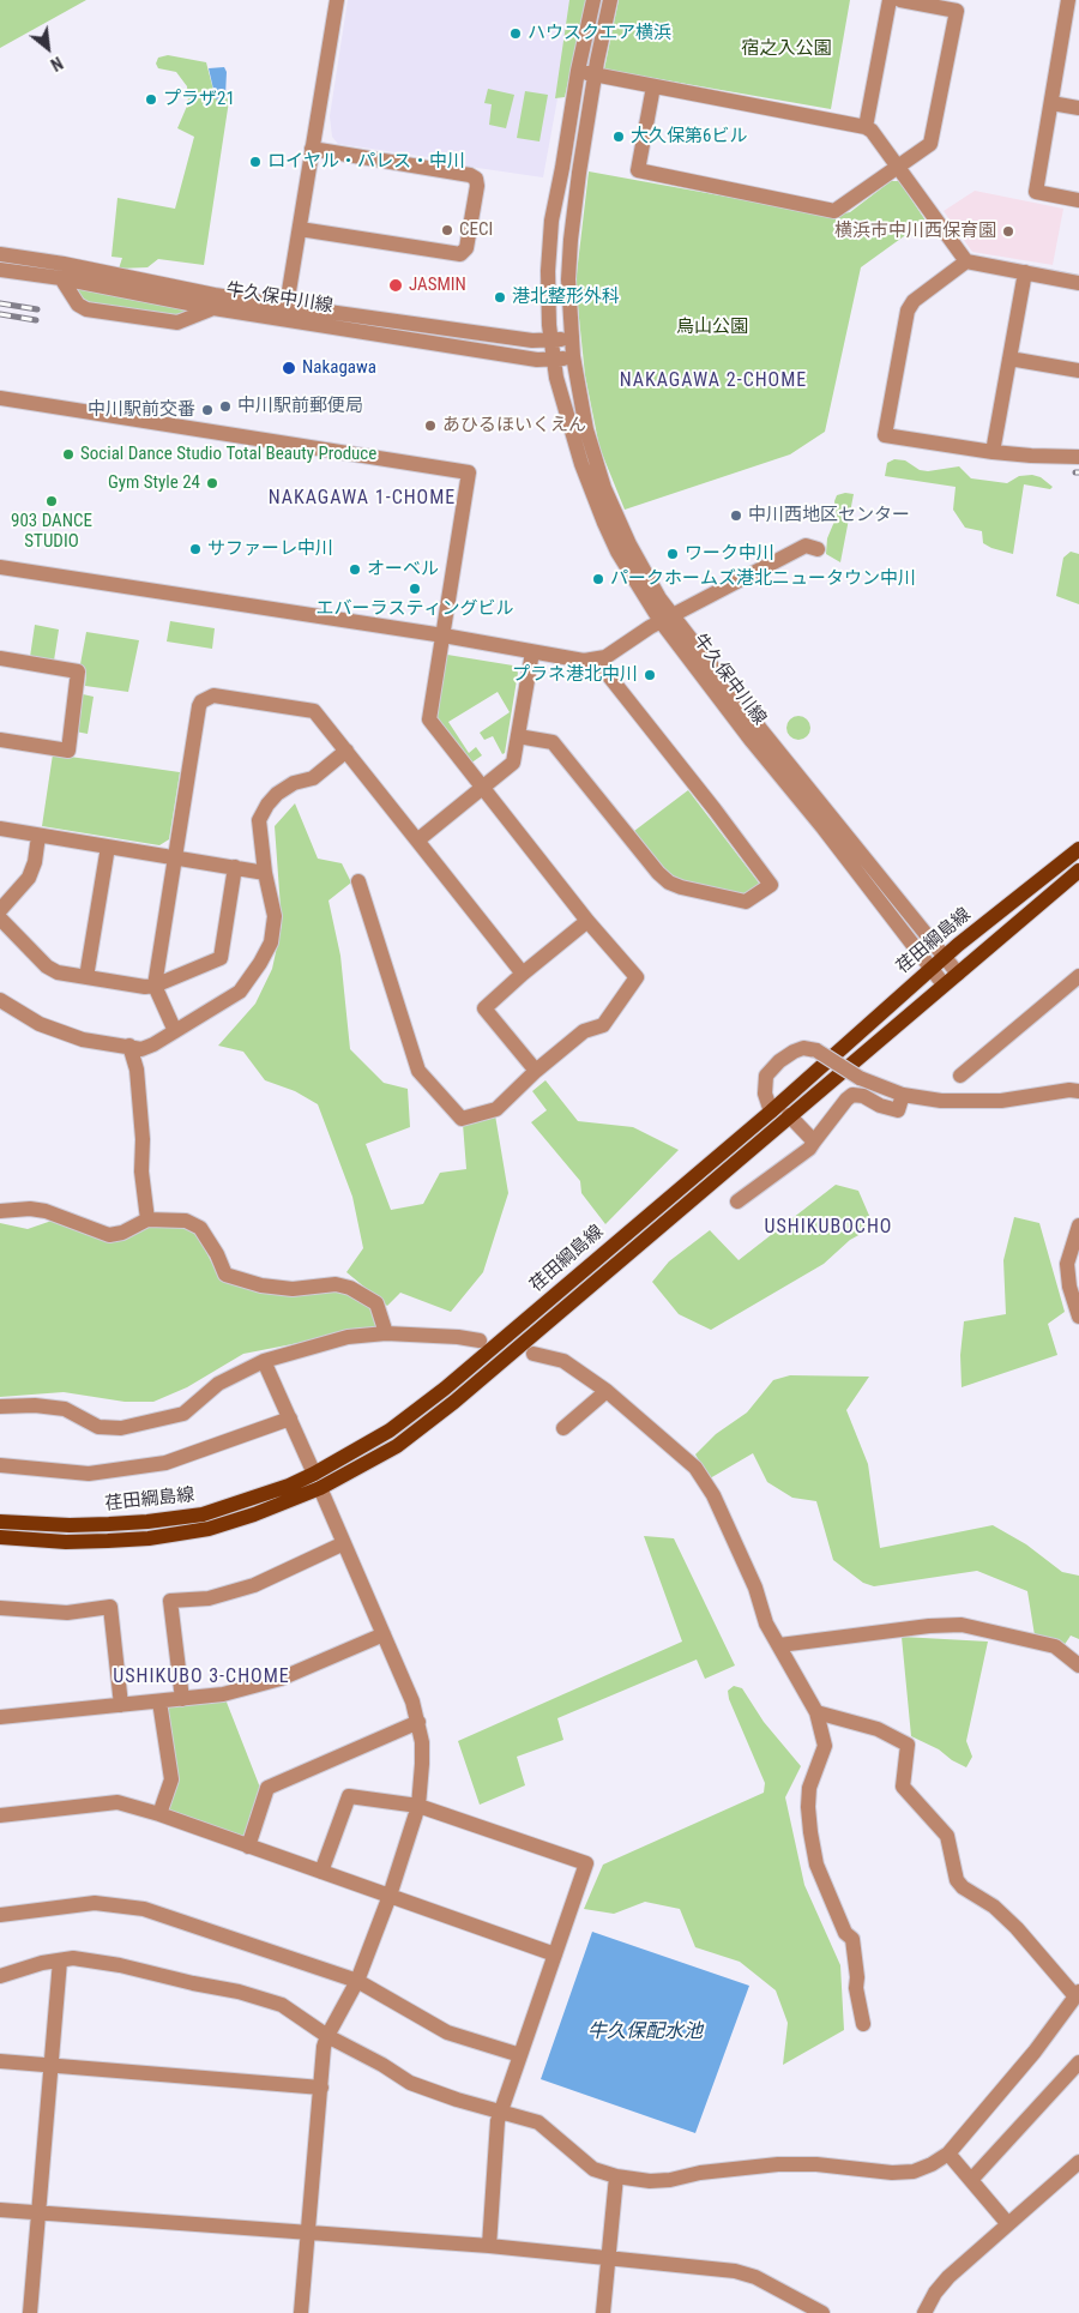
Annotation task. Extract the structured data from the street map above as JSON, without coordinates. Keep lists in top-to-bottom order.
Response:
{
  "streets": {
    "main road": ["荏田綱島線"],
    "street": ["牛久保中川線"]
  },
  "crossings": [
    ["牛久保中川線", "荏田綱島線"]
  ],
  "districts": [
    "NAKAGAWA 2-CHOME",
    "NAKAGAWA 1-CHOME",
    "USHIKUBOCHO",
    "USHIKUBO 3-CHOME"
  ],
  "water": ["牛久保配水池"],
  "parks": ["宿之入公園", "烏山公園"],
  "places": [
    "ハウスクエア横浜",
    "プラザ21",
    "大久保第6ビル",
    "ロイヤル・パレス・中川",
    "CECI",
    "横浜市中川西保育園",
    "JASMIN",
    "港北整形外科",
    "Nakagawa",
    "中川駅前郵便局",
    "中川駅前交番",
    "あひるほいくえん",
    "Social Dance Studio Total Beauty Produce",
    "Gym Style 24",
    "903 DANCE STUDIO",
    "中川西地区センター",
    "サファーレ中川",
    "ワーク中川",
    "オーベル",
    "パークホームズ港北ニュータウン中川",
    "エバーラスティングビル",
    "プラネ港北中川"
  ],
  "north": "bottom right"
}
